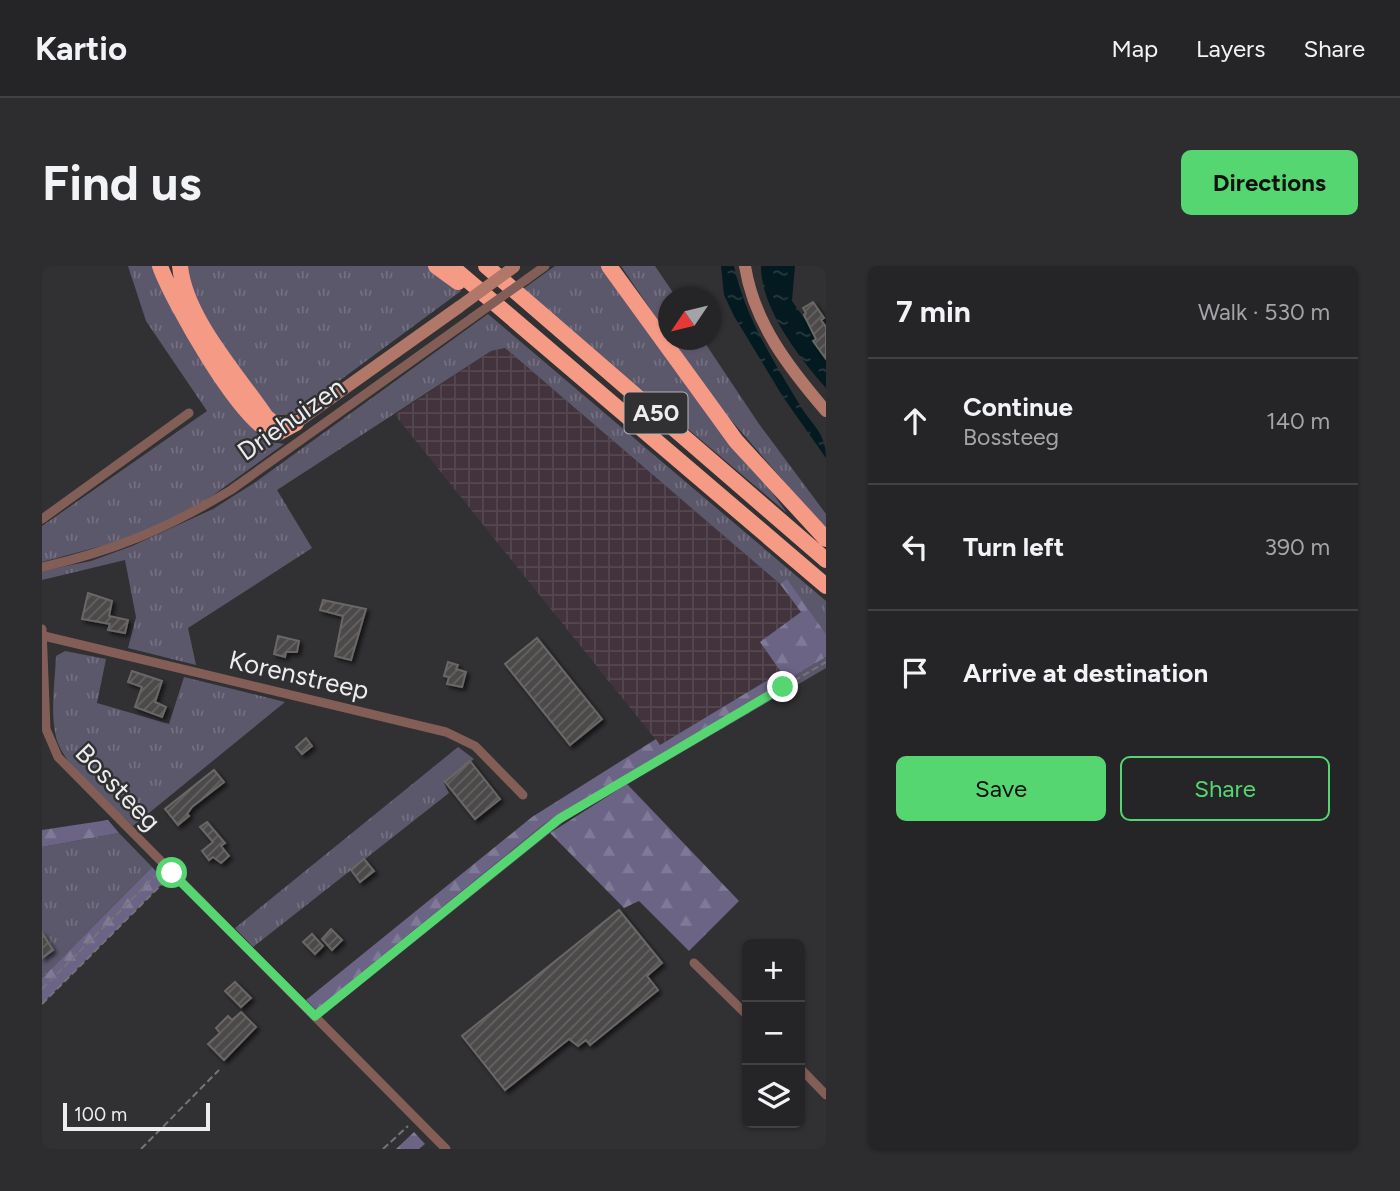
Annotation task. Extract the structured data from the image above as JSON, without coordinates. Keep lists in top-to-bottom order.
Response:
{
  "streets": {
    "highway": ["A50"],
    "main road": ["Driehuizen"],
    "street": ["Korenstreep", "Bossteeg"]
  },
  "crossings": [
    ["Korenstreep", "Bossteeg"]
  ],
  "scale_bar": "100 m",
  "north": "bottom left",
  "page": {
    "header": "Kartio",
    "nav": ["Map", "Layers", "Share"],
    "buttons": [
      "Directions",
      ["Save", "Share"]
    ],
    "title": "Find us",
    "heading": ["7 min", "Walk · 530 m"],
    "list": [
      ["Continue", "Bossteeg", "140 m"],
      ["Turn left", "390 m"],
      "Arrive at destination"
    ],
    "map_buttons": ["+", "−"],
    "scale": "100 m"
  }
}
